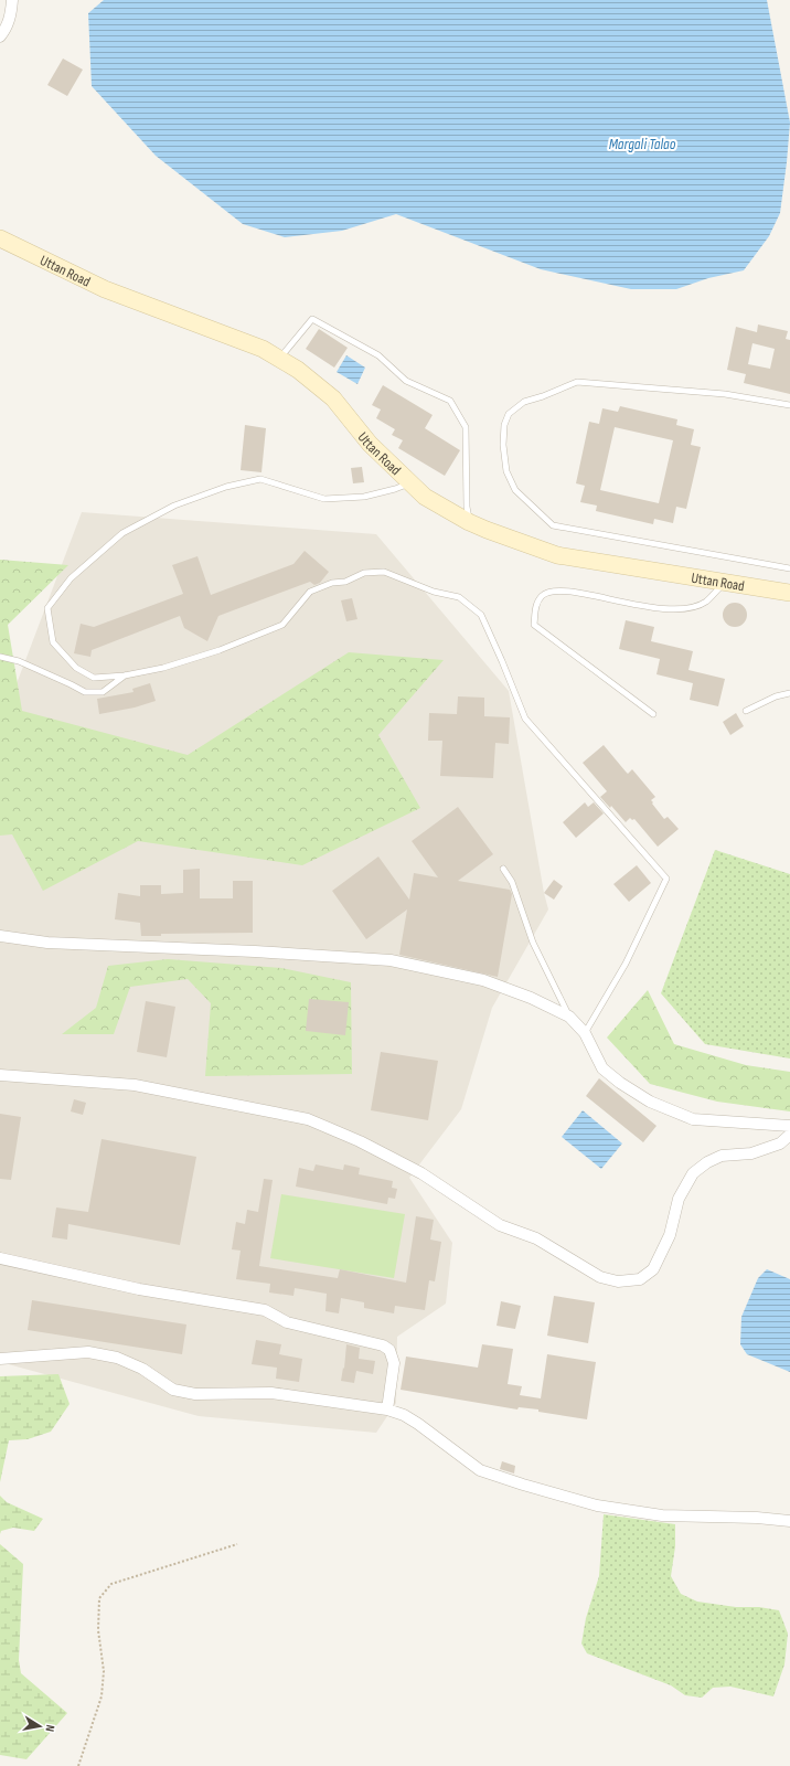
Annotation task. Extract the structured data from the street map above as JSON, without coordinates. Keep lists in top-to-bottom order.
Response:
{
  "streets": {
    "main road": ["Uttan Road"]
  },
  "water": ["Margali Talao"],
  "north": "right"
}
